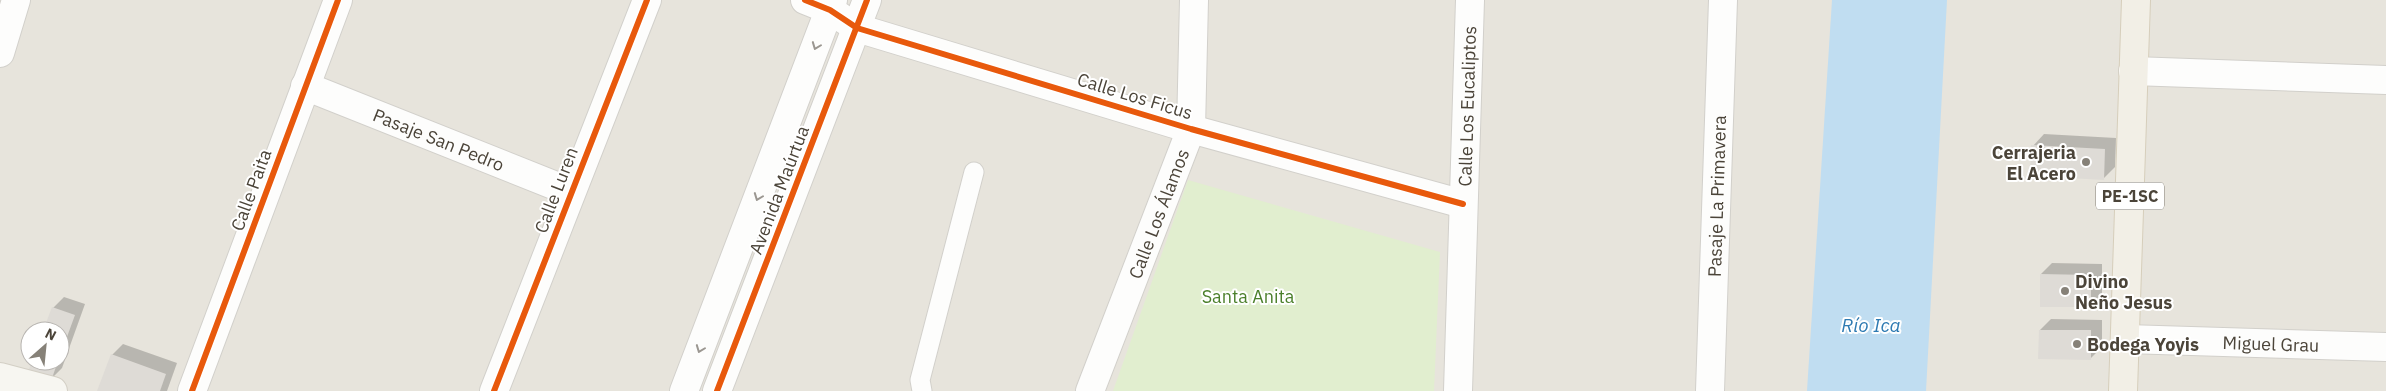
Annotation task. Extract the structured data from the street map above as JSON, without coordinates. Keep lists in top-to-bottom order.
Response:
{
  "streets": {
    "main road": ["PE-1SC"],
    "street": [
      "Calle Los Ficus",
      "Calle Los Eucaliptos",
      "Pasaje San Pedro",
      "Calle Paita",
      "Calle Luren",
      "Avenida Maúrtua",
      "Pasaje La Primavera",
      "Calle Los Álamos",
      "Miguel Grau"
    ]
  },
  "crossings": [
    ["Calle Los Ficus", "Calle Los Eucaliptos"],
    ["Calle Los Ficus", "Avenida Maúrtua"],
    ["Calle Los Ficus", "Calle Los Álamos"],
    ["Pasaje San Pedro", "Calle Paita"],
    ["Pasaje San Pedro", "Calle Luren"],
    ["PE-1SC", "Miguel Grau"]
  ],
  "water": ["Río Ica"],
  "parks": ["Santa Anita"],
  "places": ["Cerrajeria El Acero", "Divino Neño Jesus", "Bodega Yoyis"],
  "north": "top right"
}
